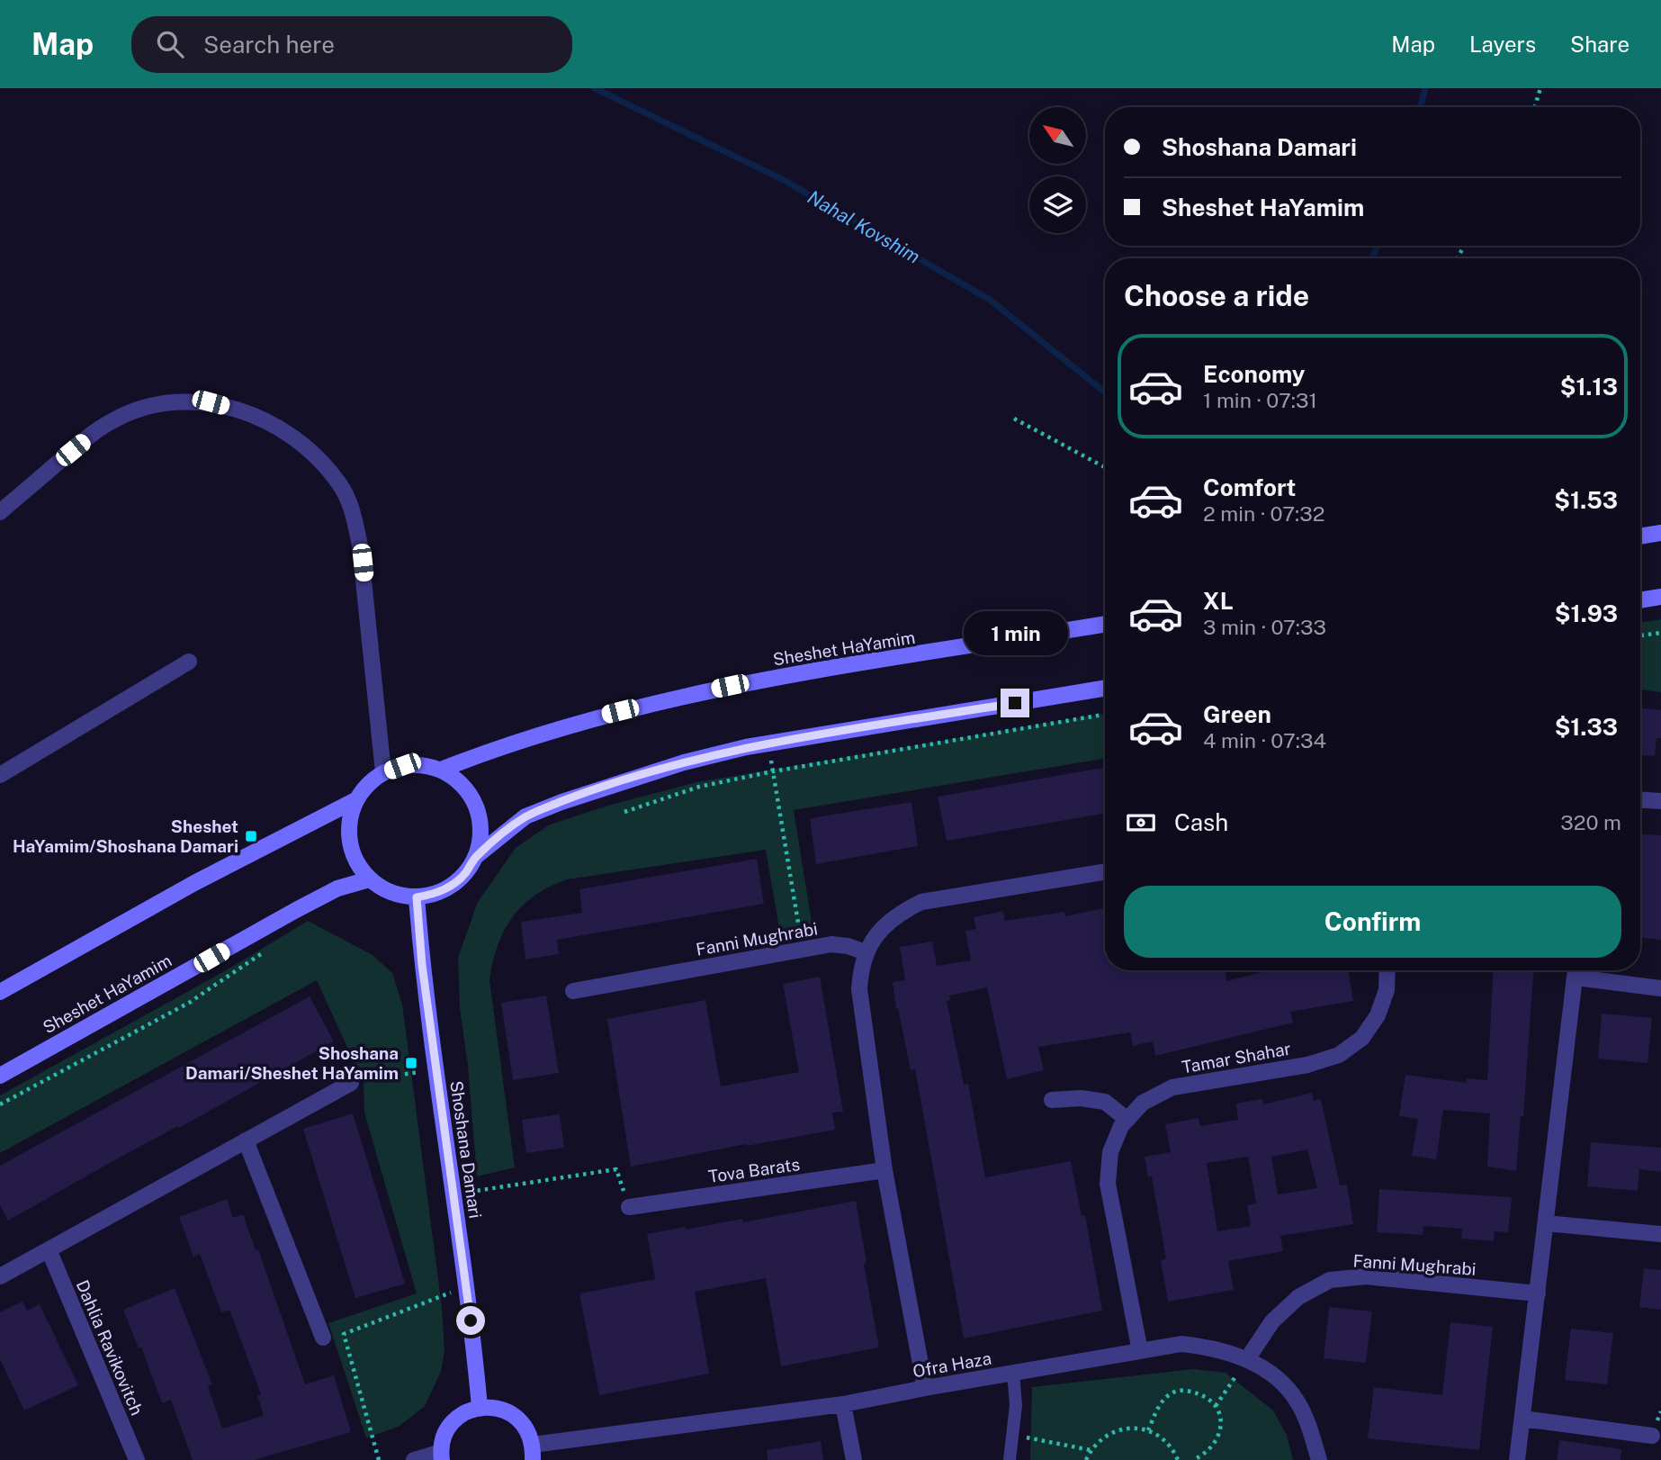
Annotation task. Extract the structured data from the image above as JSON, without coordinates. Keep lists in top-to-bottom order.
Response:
{
  "streets": {
    "main road": ["Sheshet HaYamim", "Shoshana Damari"],
    "street": [
      "Fanni Mughrabi",
      "Tamar Shahar",
      "Tova Barats",
      "Dahlia Ravikovitch",
      "Ofra Haza"
    ]
  },
  "crossings": [
    ["Sheshet HaYamim", "Shoshana Damari"],
    ["Fanni Mughrabi", "Ofra Haza"],
    ["Tamar Shahar", "Ofra Haza"]
  ],
  "water": ["Nahal Kovshim"],
  "places": {
    "transit": ["Sheshet HaYamim/Shoshana Damari", "Shoshana Damari/Sheshet HaYamim"]
  },
  "north": "top left",
  "page": {
    "header": "Map",
    "search": "Search here",
    "nav": ["Map", "Layers", "Share"],
    "banner": ["Shoshana Damari", "Sheshet HaYamim"],
    "heading": "Choose a ride",
    "list": [
      {
        "name": "Economy",
        "note": "1 min · 07:31",
        "value": "$1.13"
      },
      {
        "name": "Comfort",
        "note": "2 min · 07:32",
        "value": "$1.53"
      },
      {
        "name": "XL",
        "note": "3 min · 07:33",
        "value": "$1.93"
      },
      {
        "name": "Green",
        "note": "4 min · 07:34",
        "value": "$1.33"
      }
    ],
    "bubble": "1 min",
    "pay": ["Cash", "320 m"],
    "buttons": "Confirm"
  }
}
